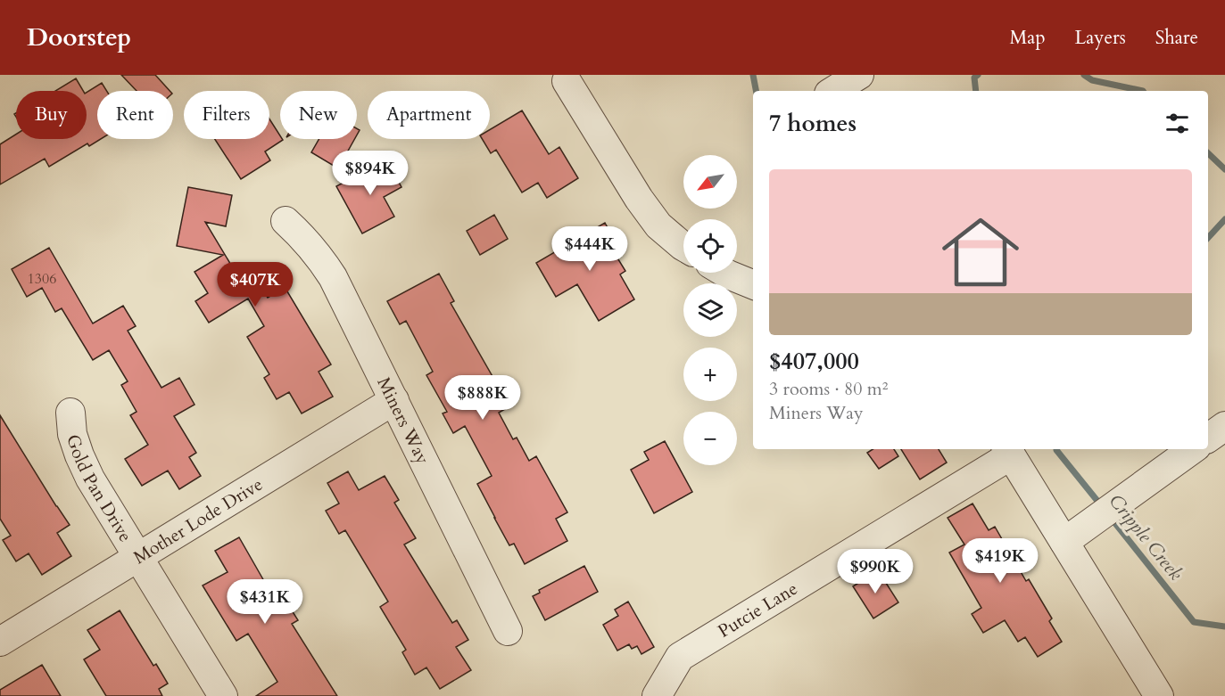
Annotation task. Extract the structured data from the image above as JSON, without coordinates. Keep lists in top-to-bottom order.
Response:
{
  "streets": {
    "street": [
      "Miners Way",
      "Gold Pan Drive",
      "Mother Lode Drive",
      "Putcie Lane"
    ]
  },
  "crossings": [
    ["Miners Way", "Mother Lode Drive"],
    ["Gold Pan Drive", "Mother Lode Drive"]
  ],
  "water": ["Cripple Creek"],
  "house_numbers": ["1306"],
  "north": "bottom left",
  "page": {
    "header": "Doorstep",
    "nav": ["Map", "Layers", "Share"],
    "chip": [
      "Buy",
      "Rent",
      "Filters",
      "New",
      "Apartment"
    ],
    "heading": "7 homes",
    "price": [
      "$894K",
      "$444K",
      "$407K",
      "$888K",
      "$419K",
      "$990K",
      "$431K"
    ],
    "map_buttons": ["+", "−"],
    "list": [
      {
        "name": "$407,000",
        "note": "3 rooms · 80 m² · Miners Way"
      }
    ]
  }
}
